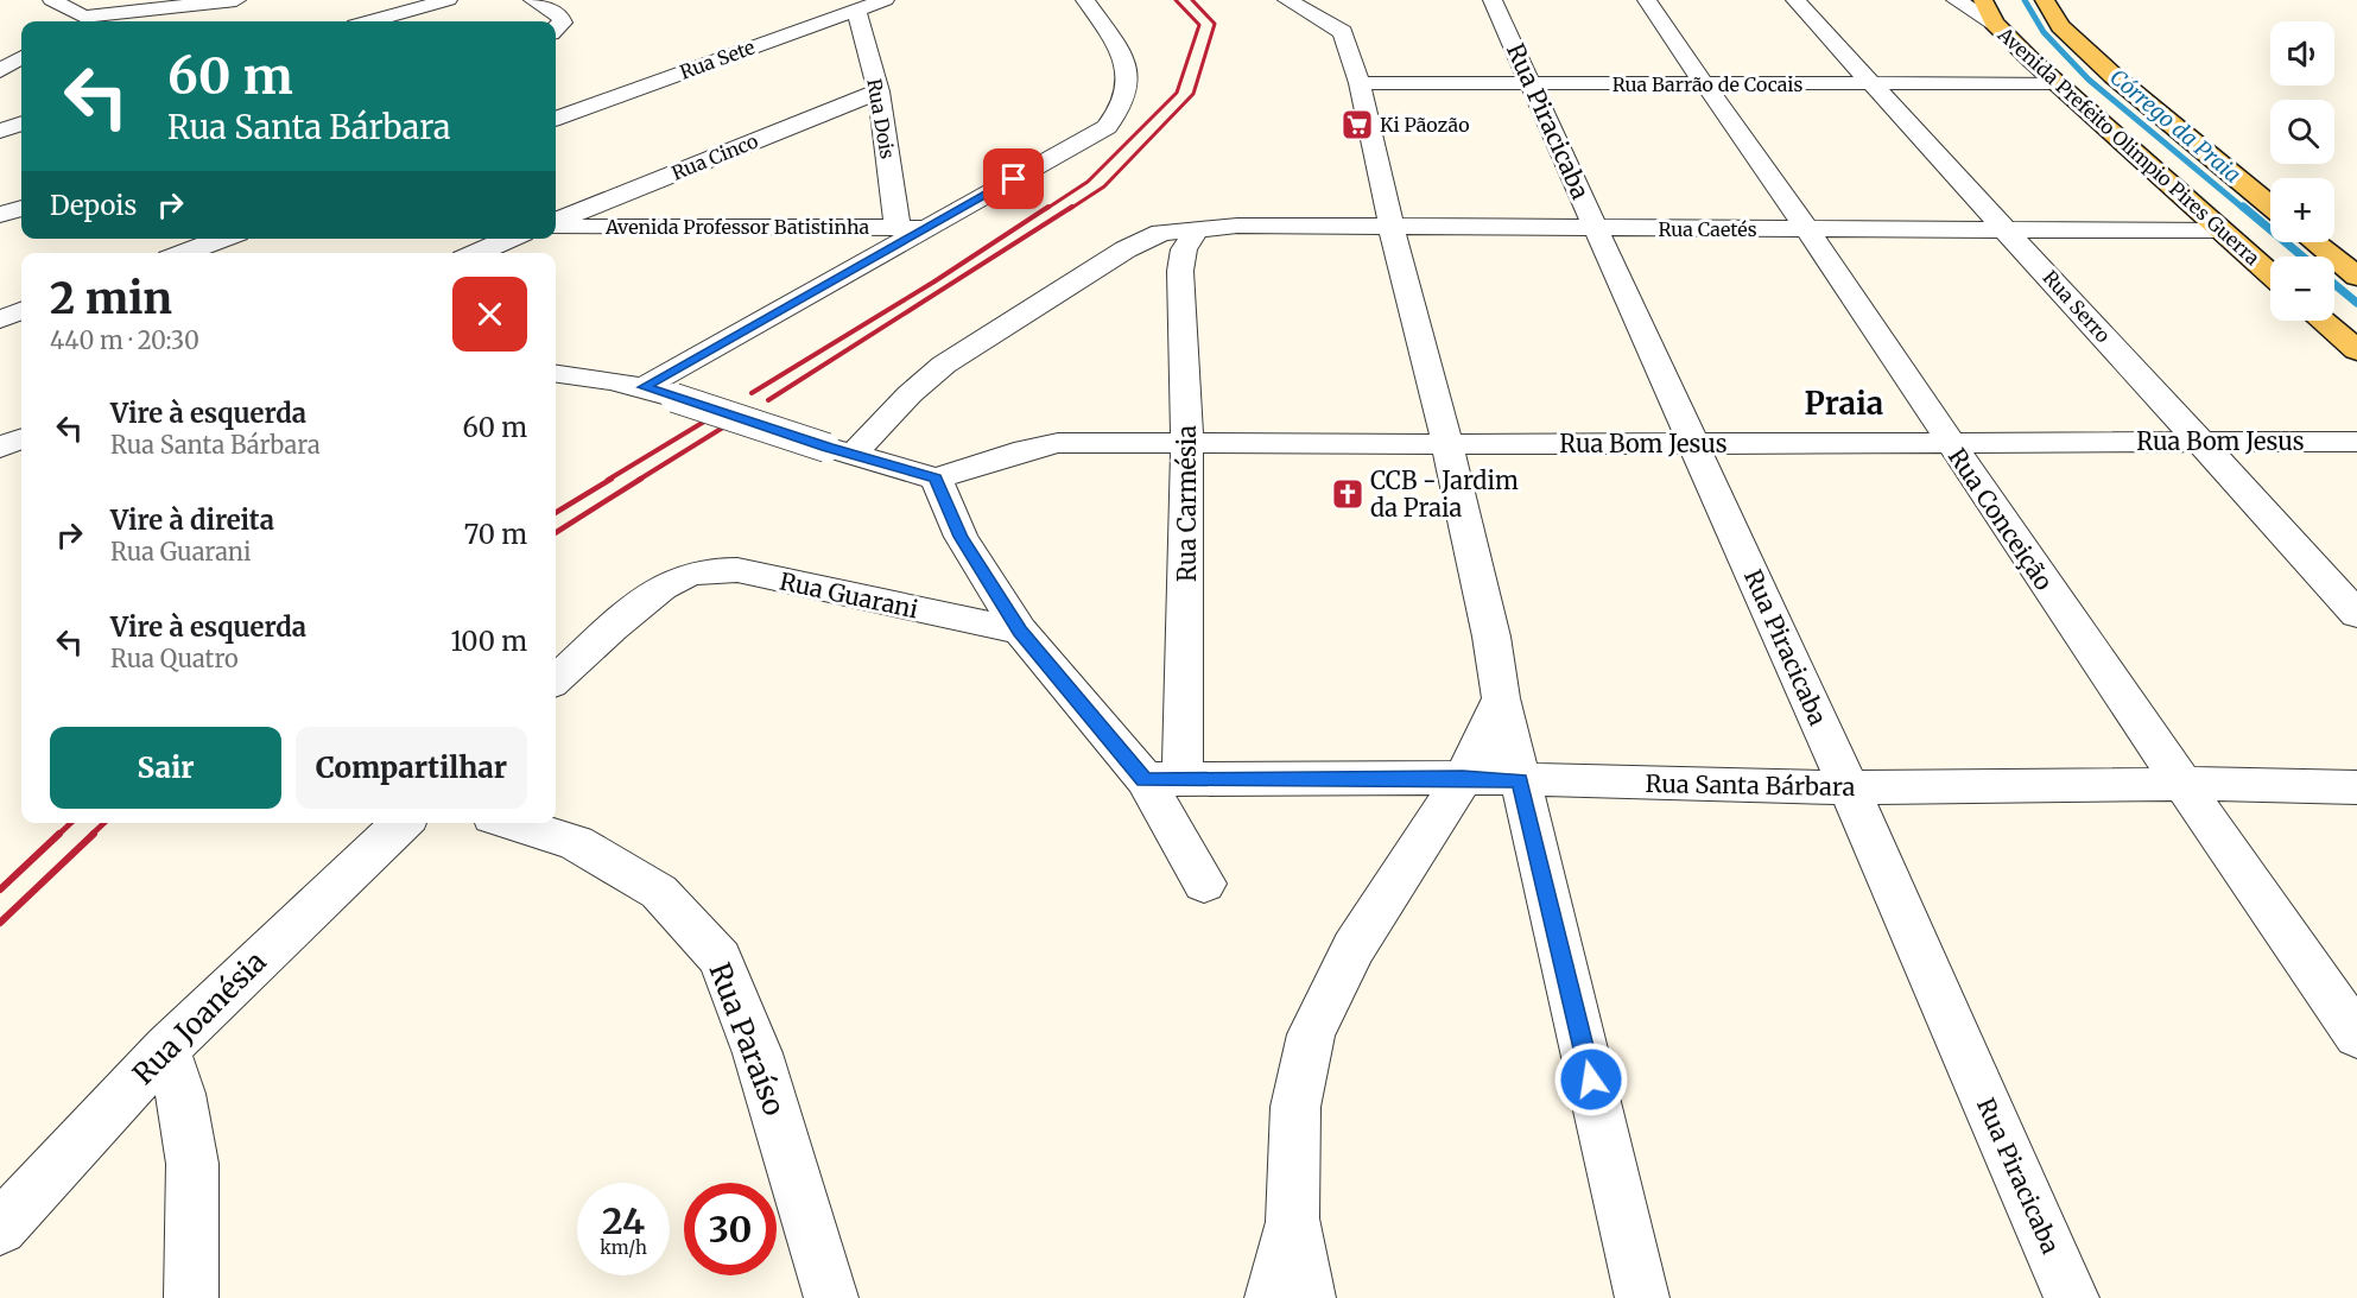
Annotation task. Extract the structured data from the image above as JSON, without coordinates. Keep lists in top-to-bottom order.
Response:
{
  "streets": {
    "main road": ["Avenida Prefeito Olimpio Pires Guerra"],
    "street": [
      "Rua Sete",
      "Rua Barrão de Cocais",
      "Rua Dois",
      "Rua Piracicaba",
      "Rua Cinco",
      "Avenida Professor Batistinha",
      "Rua Caetés",
      "Rua Serro",
      "Rua Bom Jesus",
      "Rua Carmésia",
      "Rua Conceição",
      "Rua Guarani",
      "Rua Santa Bárbara",
      "Rua Joanésia",
      "Rua Paraíso"
    ]
  },
  "crossings": [
    ["Rua Sete", "Rua Dois"],
    ["Rua Barrão de Cocais", "Rua Piracicaba"],
    ["Rua Barrão de Cocais", "Avenida Prefeito Olimpio Pires Guerra"],
    ["Rua Barrão de Cocais", "Rua Serro"],
    ["Rua Barrão de Cocais", "Rua Conceição"],
    ["Rua Dois", "Rua Cinco"],
    ["Rua Dois", "Avenida Professor Batistinha"],
    ["Rua Piracicaba", "Rua Caetés"],
    ["Rua Piracicaba", "Rua Bom Jesus"],
    ["Rua Piracicaba", "Rua Santa Bárbara"],
    ["Avenida Prefeito Olimpio Pires Guerra", "Rua Caetés"],
    ["Rua Caetés", "Rua Serro"],
    ["Rua Caetés", "Rua Carmésia"],
    ["Rua Caetés", "Rua Conceição"],
    ["Rua Serro", "Rua Bom Jesus"],
    ["Rua Bom Jesus", "Rua Carmésia"],
    ["Rua Bom Jesus", "Rua Conceição"],
    ["Rua Carmésia", "Rua Santa Bárbara"],
    ["Rua Conceição", "Rua Santa Bárbara"]
  ],
  "districts": ["Praia"],
  "water": ["Córrego da Praia"],
  "places": {
    "supermarket": ["Ki Pãozão"],
    "church": ["CCB - Jardim da Praia"]
  },
  "page": {
    "map_buttons": ["+", "−"],
    "turn": ["60 m", "Rua Santa Bárbara"],
    "then": "Depois",
    "heading": ["2 min", "440 m · 20:30"],
    "list": [
      {
        "name": "Vire à esquerda",
        "note": "Rua Santa Bárbara",
        "value": "60 m"
      },
      {
        "name": "Vire à direita",
        "note": "Rua Guarani",
        "value": "70 m"
      },
      {
        "name": "Vire à esquerda",
        "note": "Rua Quatro",
        "value": "100 m"
      }
    ],
    "buttons": ["Sair", "Compartilhar"],
    "speed": "24 km/h",
    "limit": "30"
  }
}
